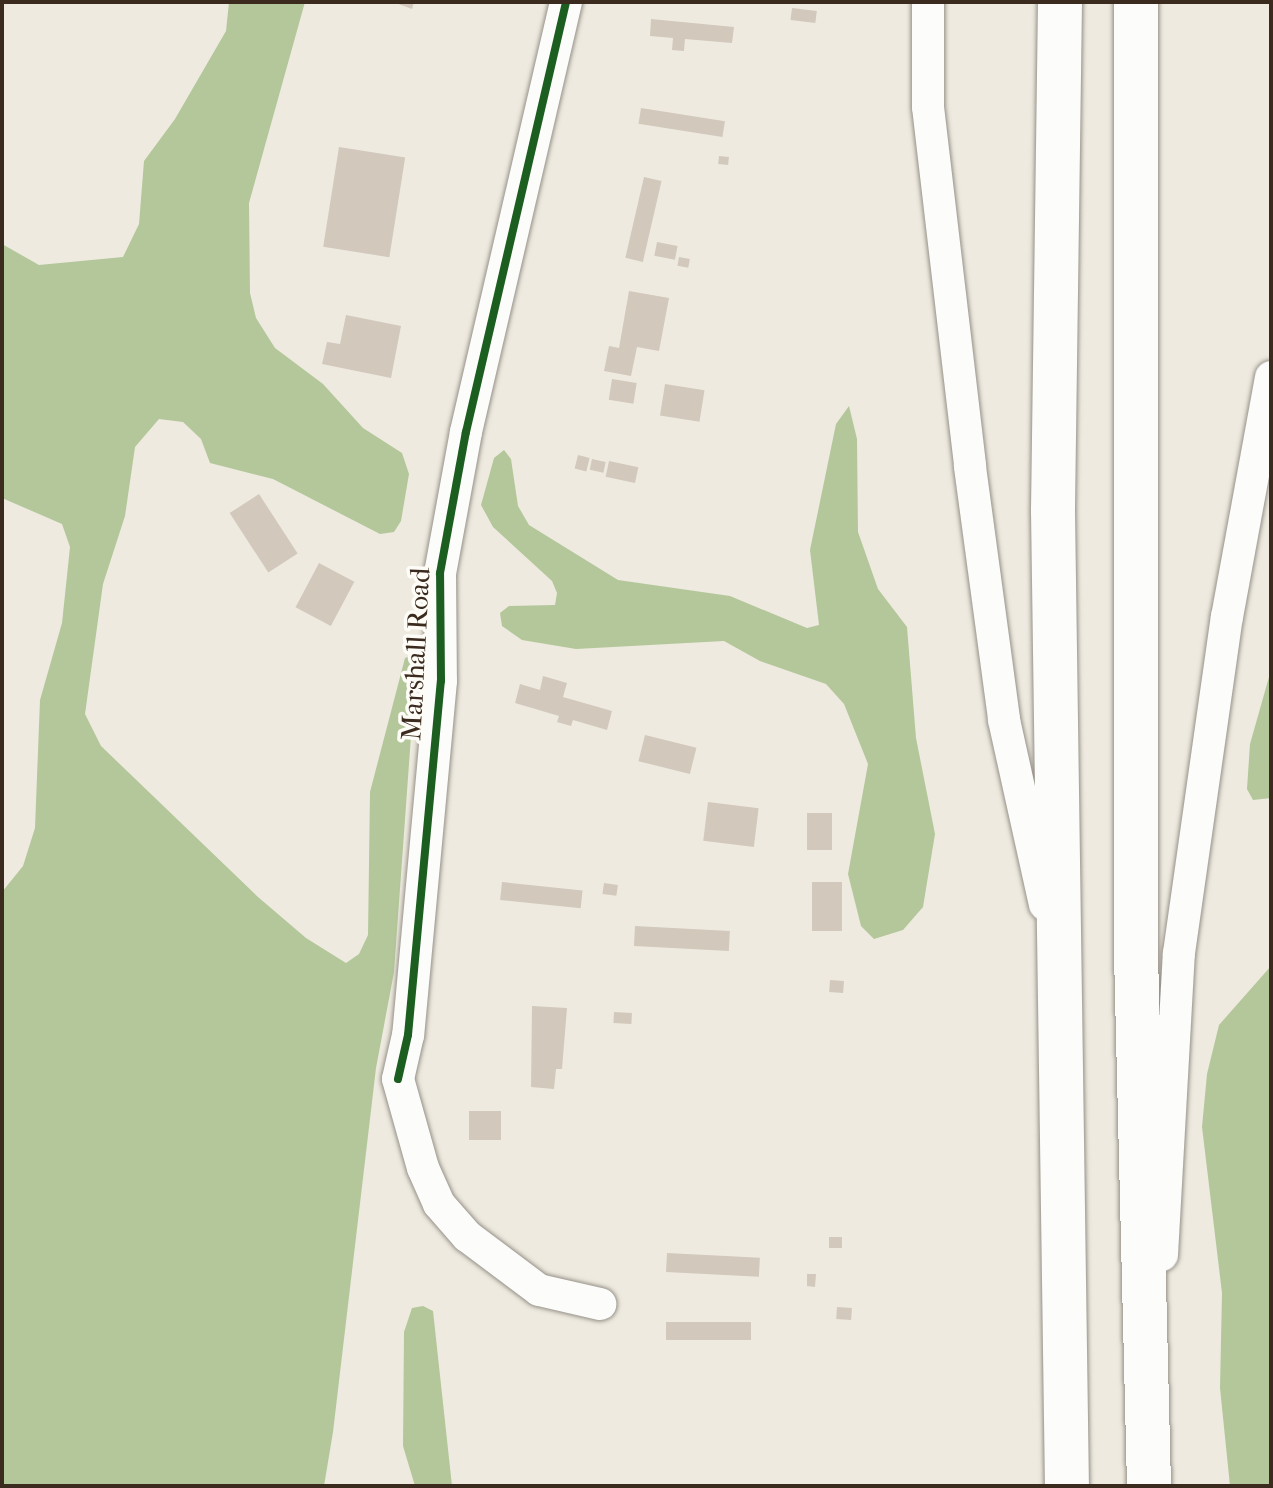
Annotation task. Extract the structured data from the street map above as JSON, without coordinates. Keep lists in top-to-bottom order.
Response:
{
  "streets": {
    "street": ["Marshall Road"]
  }
}
